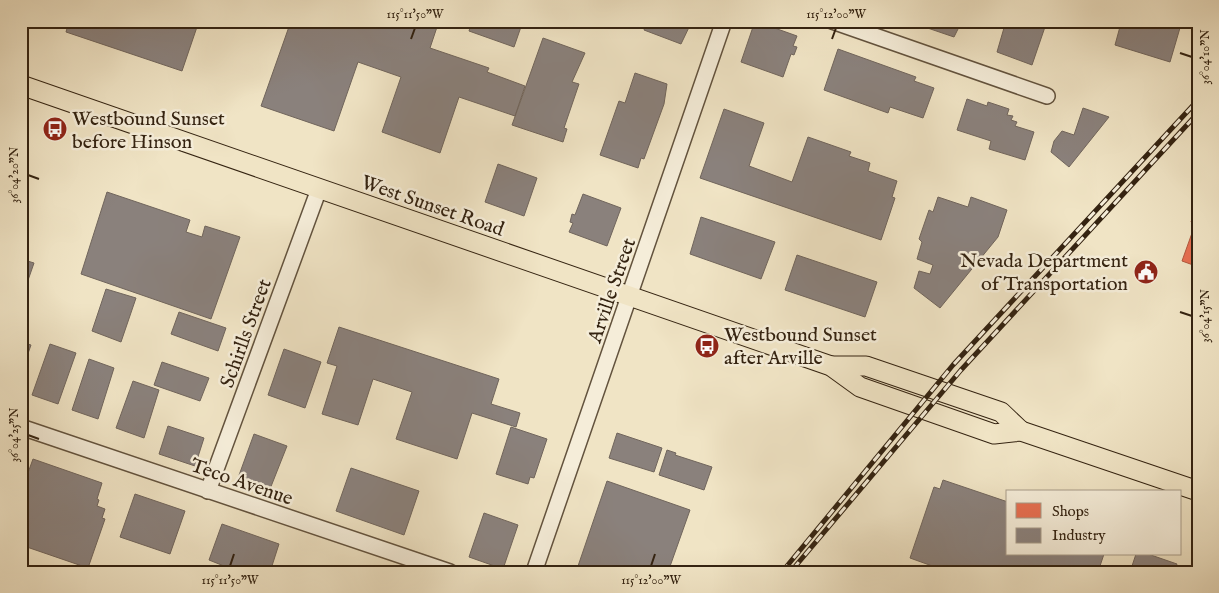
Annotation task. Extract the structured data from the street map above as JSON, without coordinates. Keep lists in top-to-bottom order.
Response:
{
  "streets": {
    "main road": ["West Sunset Road"],
    "street": ["Arville Street", "Schirlls Street", "Teco Avenue"]
  },
  "crossings": [
    ["West Sunset Road", "Arville Street"],
    ["West Sunset Road", "Schirlls Street"],
    ["Schirlls Street", "Teco Avenue"]
  ],
  "places": {
    "bus stop": ["Westbound Sunset before Hinson", "Westbound Sunset after Arville"],
    "public building": ["Nevada Department of Transportation"]
  },
  "legend": ["Shops", "Industry"],
  "coordinates": [
    "115°11'50\"W",
    "115°12'00\"W",
    "36°04'10\"N",
    "36°04'20\"N",
    "36°04'15\"N",
    "36°04'25\"N"
  ]
}
